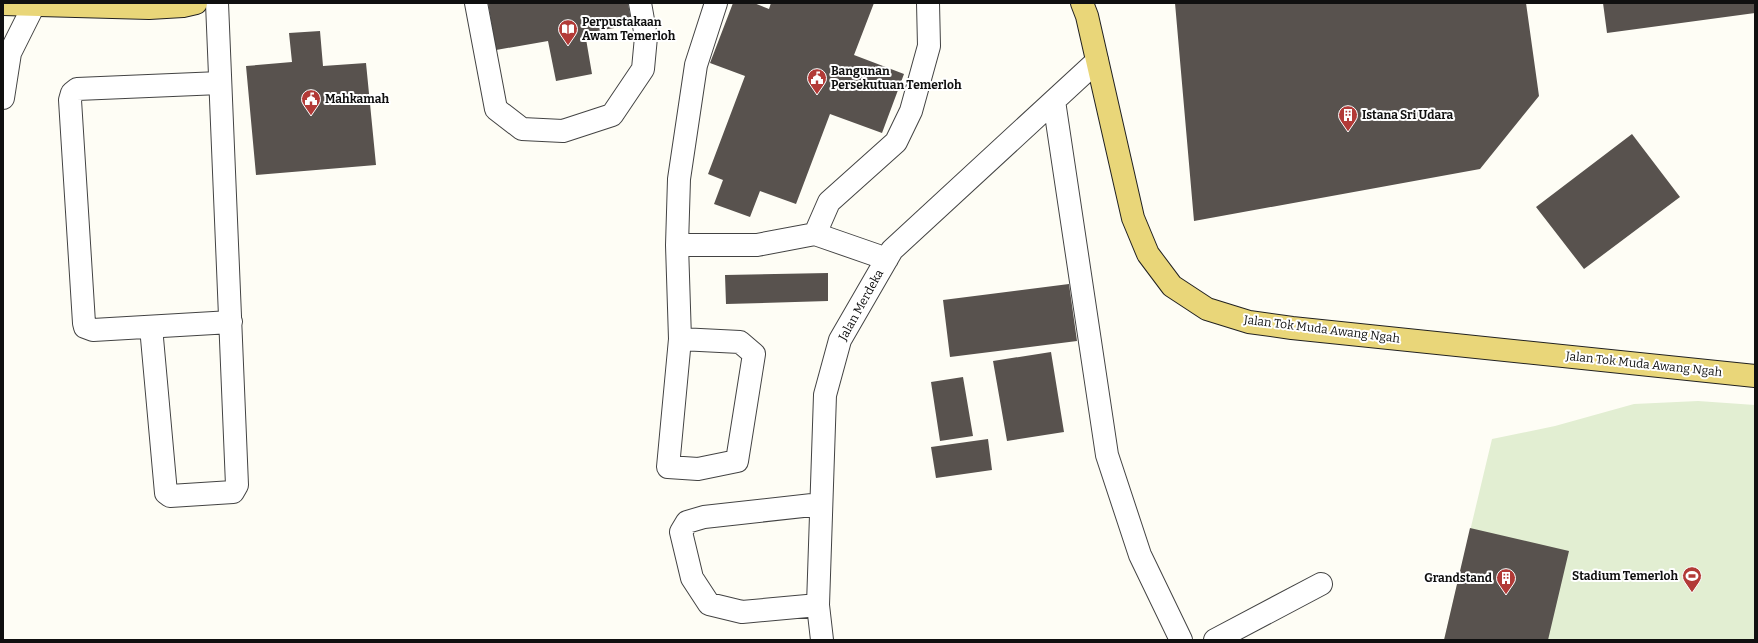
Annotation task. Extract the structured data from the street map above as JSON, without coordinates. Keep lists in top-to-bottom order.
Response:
{
  "streets": {
    "main road": ["Jalan Tok Muda Awang Ngah"],
    "street": ["Jalan Merdeka"]
  },
  "crossings": [
    ["Jalan Merdeka", "Jalan Tok Muda Awang Ngah"]
  ],
  "places": {
    "library": ["Perpustakaan Awam Temerloh"],
    "public building": ["Bangunan Persekutuan Temerloh", "Mahkamah"],
    "building": ["Istana Sri Udara", "Grandstand"],
    "sports": ["Stadium Temerloh"]
  }
}
